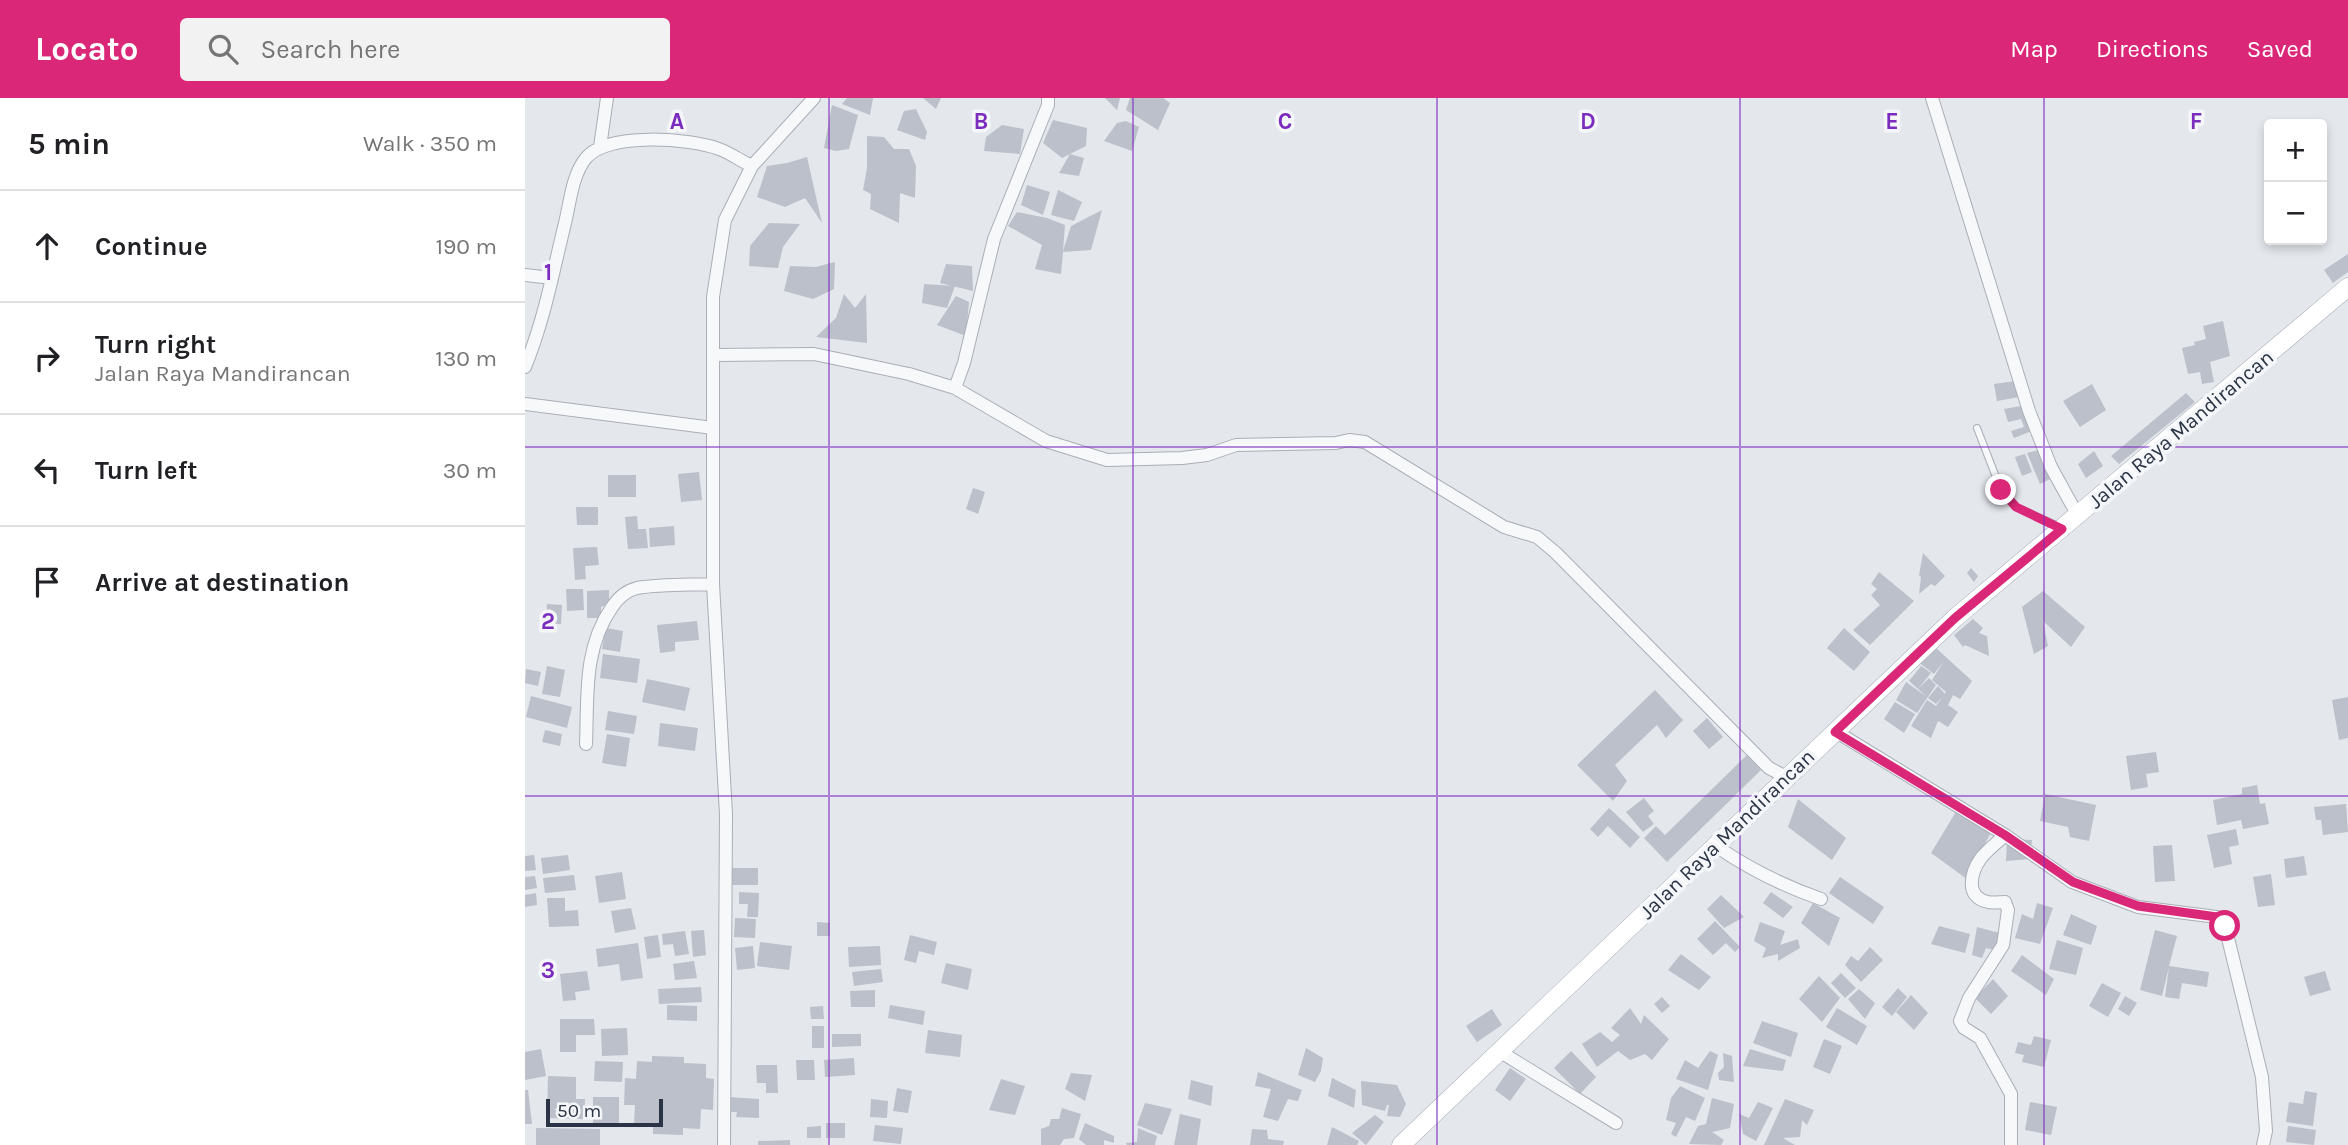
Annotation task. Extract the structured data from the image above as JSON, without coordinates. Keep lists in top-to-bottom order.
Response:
{
  "streets": {
    "street": ["Jalan Raya Mandirancan"]
  },
  "scale_bar": "50 m",
  "page": {
    "header": "Locato",
    "search": "Search here",
    "nav": ["Map", "Directions", "Saved"],
    "heading": ["5 min", "Walk · 350 m"],
    "map_buttons": ["+", "−"],
    "list": [
      ["Continue", "190 m"],
      ["Turn right", "Jalan Raya Mandirancan", "130 m"],
      ["Turn left", "30 m"],
      "Arrive at destination"
    ],
    "scale": "50 m"
  },
  "grid": {
    "columns": [
      "A",
      "B",
      "C",
      "D",
      "E",
      "F"
    ],
    "rows": ["1", "2", "3"]
  }
}
